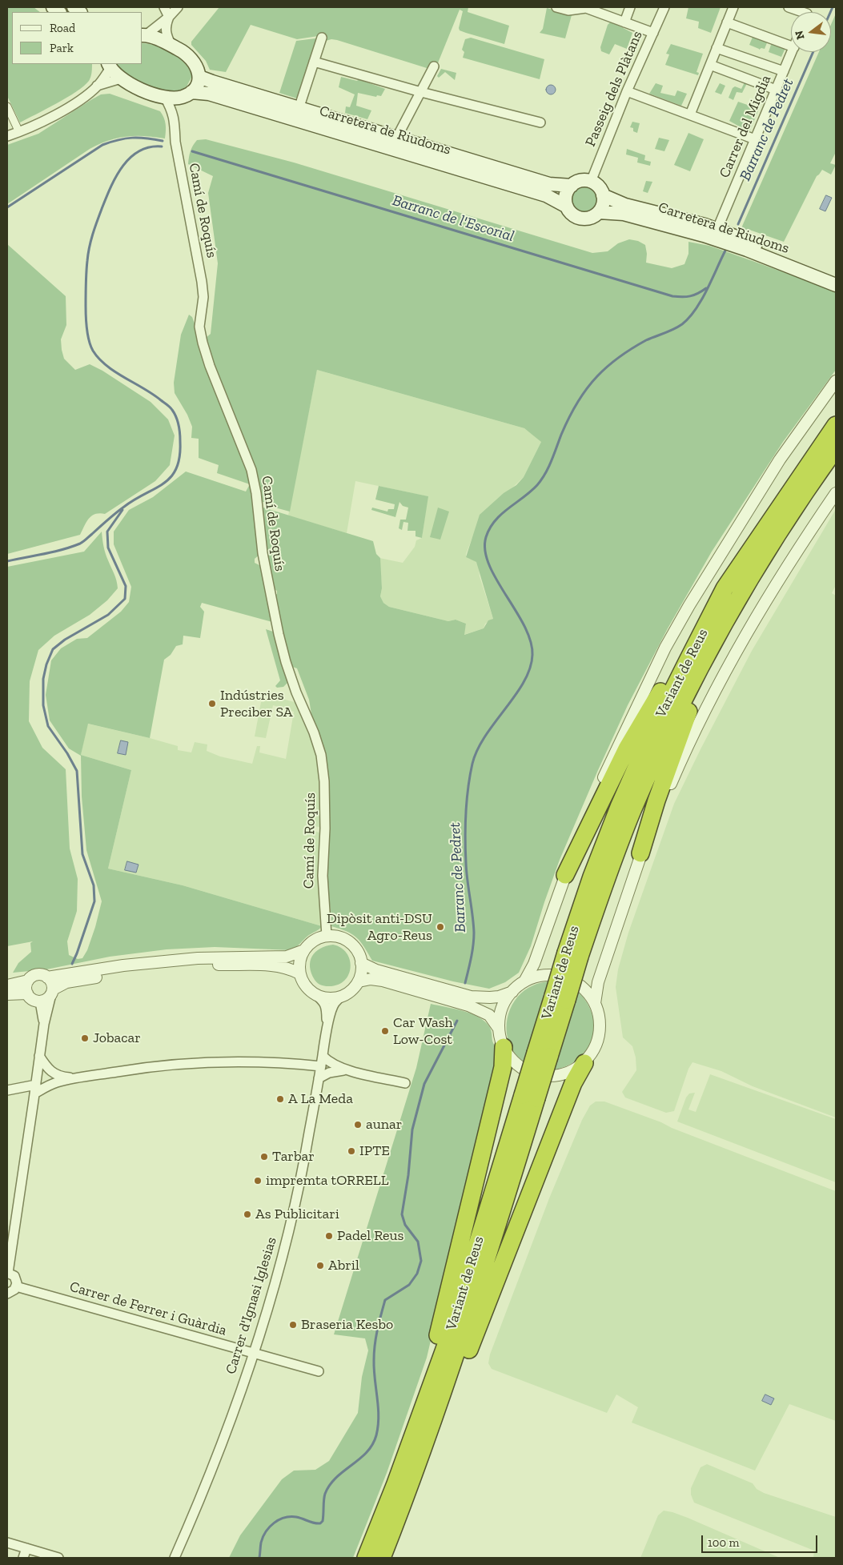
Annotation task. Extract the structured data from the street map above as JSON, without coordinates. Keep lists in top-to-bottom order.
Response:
{
  "streets": {
    "highway": ["Variant de Reus"],
    "main road": ["Carretera de Riudoms"],
    "street": [
      "Passeig dels Plàtans",
      "Carrer del Migdia",
      "Camí de Roquís",
      "Carrer d'Ignasi Iglesias",
      "Carrer de Ferrer i Guàrdia"
    ]
  },
  "crossings": [
    ["Passeig dels Plàtans", "Carretera de Riudoms"],
    ["Carrer del Migdia", "Carretera de Riudoms"],
    ["Carretera de Riudoms", "Camí de Roquís"],
    ["Camí de Roquís", "Carrer d'Ignasi Iglesias"],
    ["Carrer d'Ignasi Iglesias", "Carrer de Ferrer i Guàrdia"]
  ],
  "water": ["Barranc de Pedret", "Barranc de l'Escorial"],
  "places": [
    "Indústries Preciber SA",
    "Dipòsit anti-DSU Agro-Reus",
    "Car Wash Low-Cost",
    "Jobacar",
    "A La Meda",
    "aunar",
    "IPTE",
    "Tarbar",
    "impremta tORRELL",
    "As Publicitari",
    "Padel Reus",
    "Abril",
    "Braseria Kesbo"
  ],
  "legend": ["Road", "Park"],
  "scale_bar": "100 m",
  "north": "left"
}
